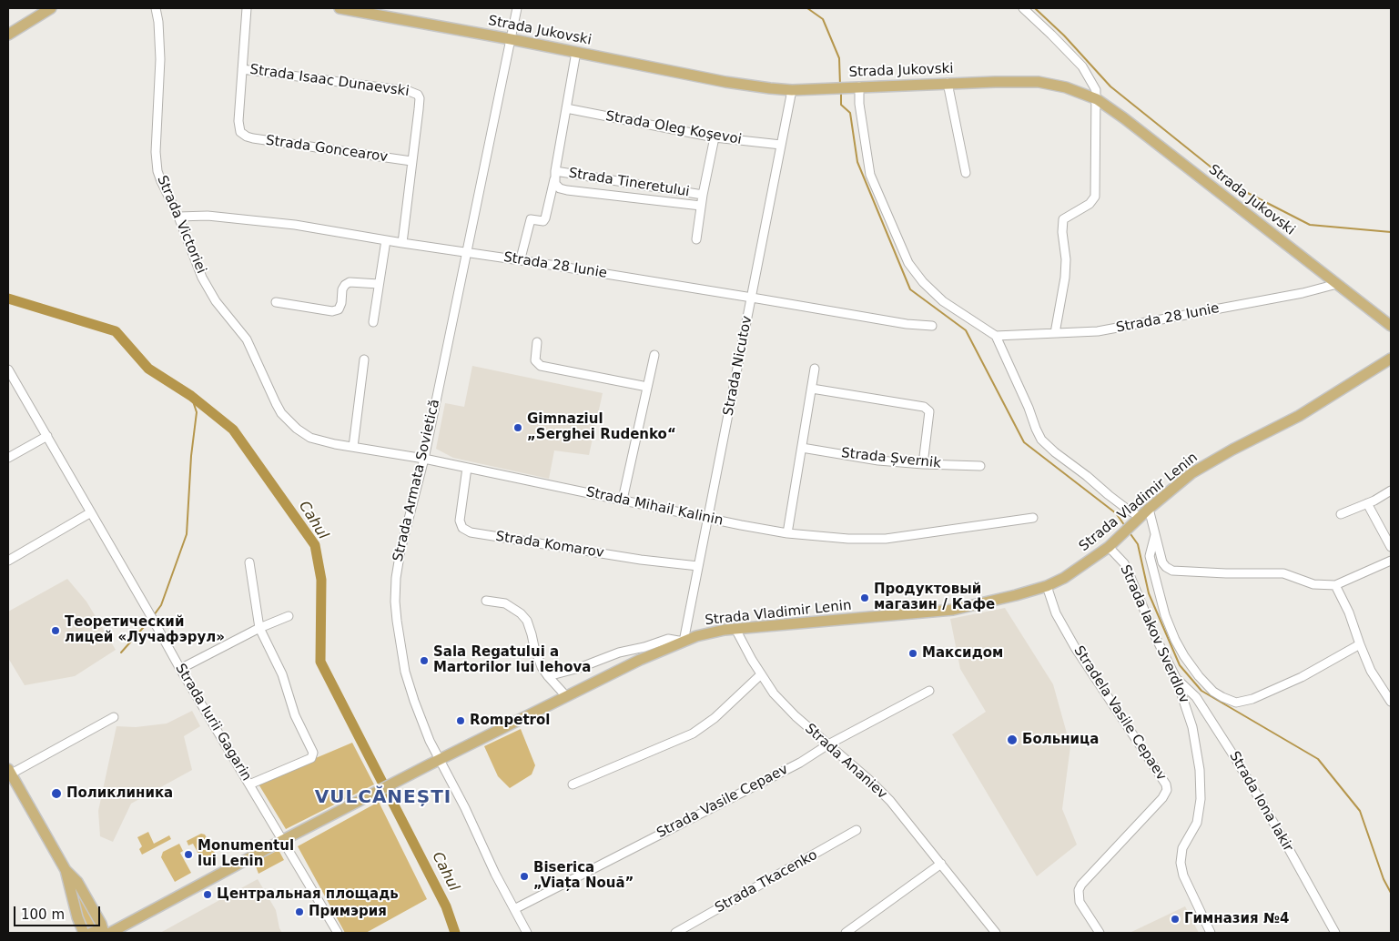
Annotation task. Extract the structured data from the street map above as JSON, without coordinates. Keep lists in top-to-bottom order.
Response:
{
  "streets": {
    "main road": ["Strada Jukovski", "Strada Vladimir Lenin"],
    "street": [
      "Strada Isaac Dunaevski",
      "Strada Oleg Koşevoi",
      "Strada Goncearov",
      "Strada Tineretului",
      "Strada Victoriei",
      "Strada 28 Iunie",
      "Strada Nicutov",
      "Strada Șvernik",
      "Strada Armata Sovietică",
      "Strada Mihail Kalinin",
      "Strada Komarov",
      "Strada Iakov Sverdlov",
      "Stradela Vasile Cepaev",
      "Strada Iurii Gagarin",
      "Strada Ananiev",
      "Strada Vasile Cepaev",
      "Strada Iona Iakir",
      "Strada Tkacenko"
    ]
  },
  "crossings": [
    ["Strada Jukovski", "Strada 28 Iunie"],
    ["Strada Jukovski", "Strada Nicutov"],
    ["Strada Jukovski", "Strada Armata Sovietică"],
    ["Strada Isaac Dunaevski", "Strada Goncearov"],
    ["Strada Oleg Koşevoi", "Strada Nicutov"],
    ["Strada Victoriei", "Strada 28 Iunie"],
    ["Strada Victoriei", "Strada Mihail Kalinin"],
    ["Strada 28 Iunie", "Strada Nicutov"],
    ["Strada 28 Iunie", "Strada Armata Sovietică"],
    ["Strada Nicutov", "Strada Vladimir Lenin"],
    ["Strada Nicutov", "Strada Mihail Kalinin"],
    ["Strada Nicutov", "Strada Komarov"],
    ["Strada Armata Sovietică", "Strada Vladimir Lenin"],
    ["Strada Armata Sovietică", "Strada Mihail Kalinin"],
    ["Strada Armata Sovietică", "Strada Vasile Cepaev"],
    ["Strada Vladimir Lenin", "Strada Iakov Sverdlov"],
    ["Strada Vladimir Lenin", "Stradela Vasile Cepaev"],
    ["Strada Vladimir Lenin", "Strada Iurii Gagarin"],
    ["Strada Vladimir Lenin", "Strada Ananiev"],
    ["Strada Mihail Kalinin", "Strada Komarov"],
    ["Strada Iakov Sverdlov", "Strada Iona Iakir"],
    ["Strada Ananiev", "Strada Vasile Cepaev"]
  ],
  "districts": ["VULCĂNEȘTI"],
  "water": ["Cahul"],
  "places": [
    "Gimnaziul „Serghei Rudenko“",
    "Продуктовый магазин / Кафе",
    "Теоретический лицей «Лучафэрул»",
    "Максидом",
    "Sala Regatului a Martorilor lui Iehova",
    "Rompetrol",
    "Больница",
    "Поликлиника",
    "Monumentul lui Lenin",
    "Biserica „Viața Nouă”",
    "Центральная площадь",
    "Примэрия",
    "Гимназия №4"
  ],
  "scale_bar": "100 m"
}
